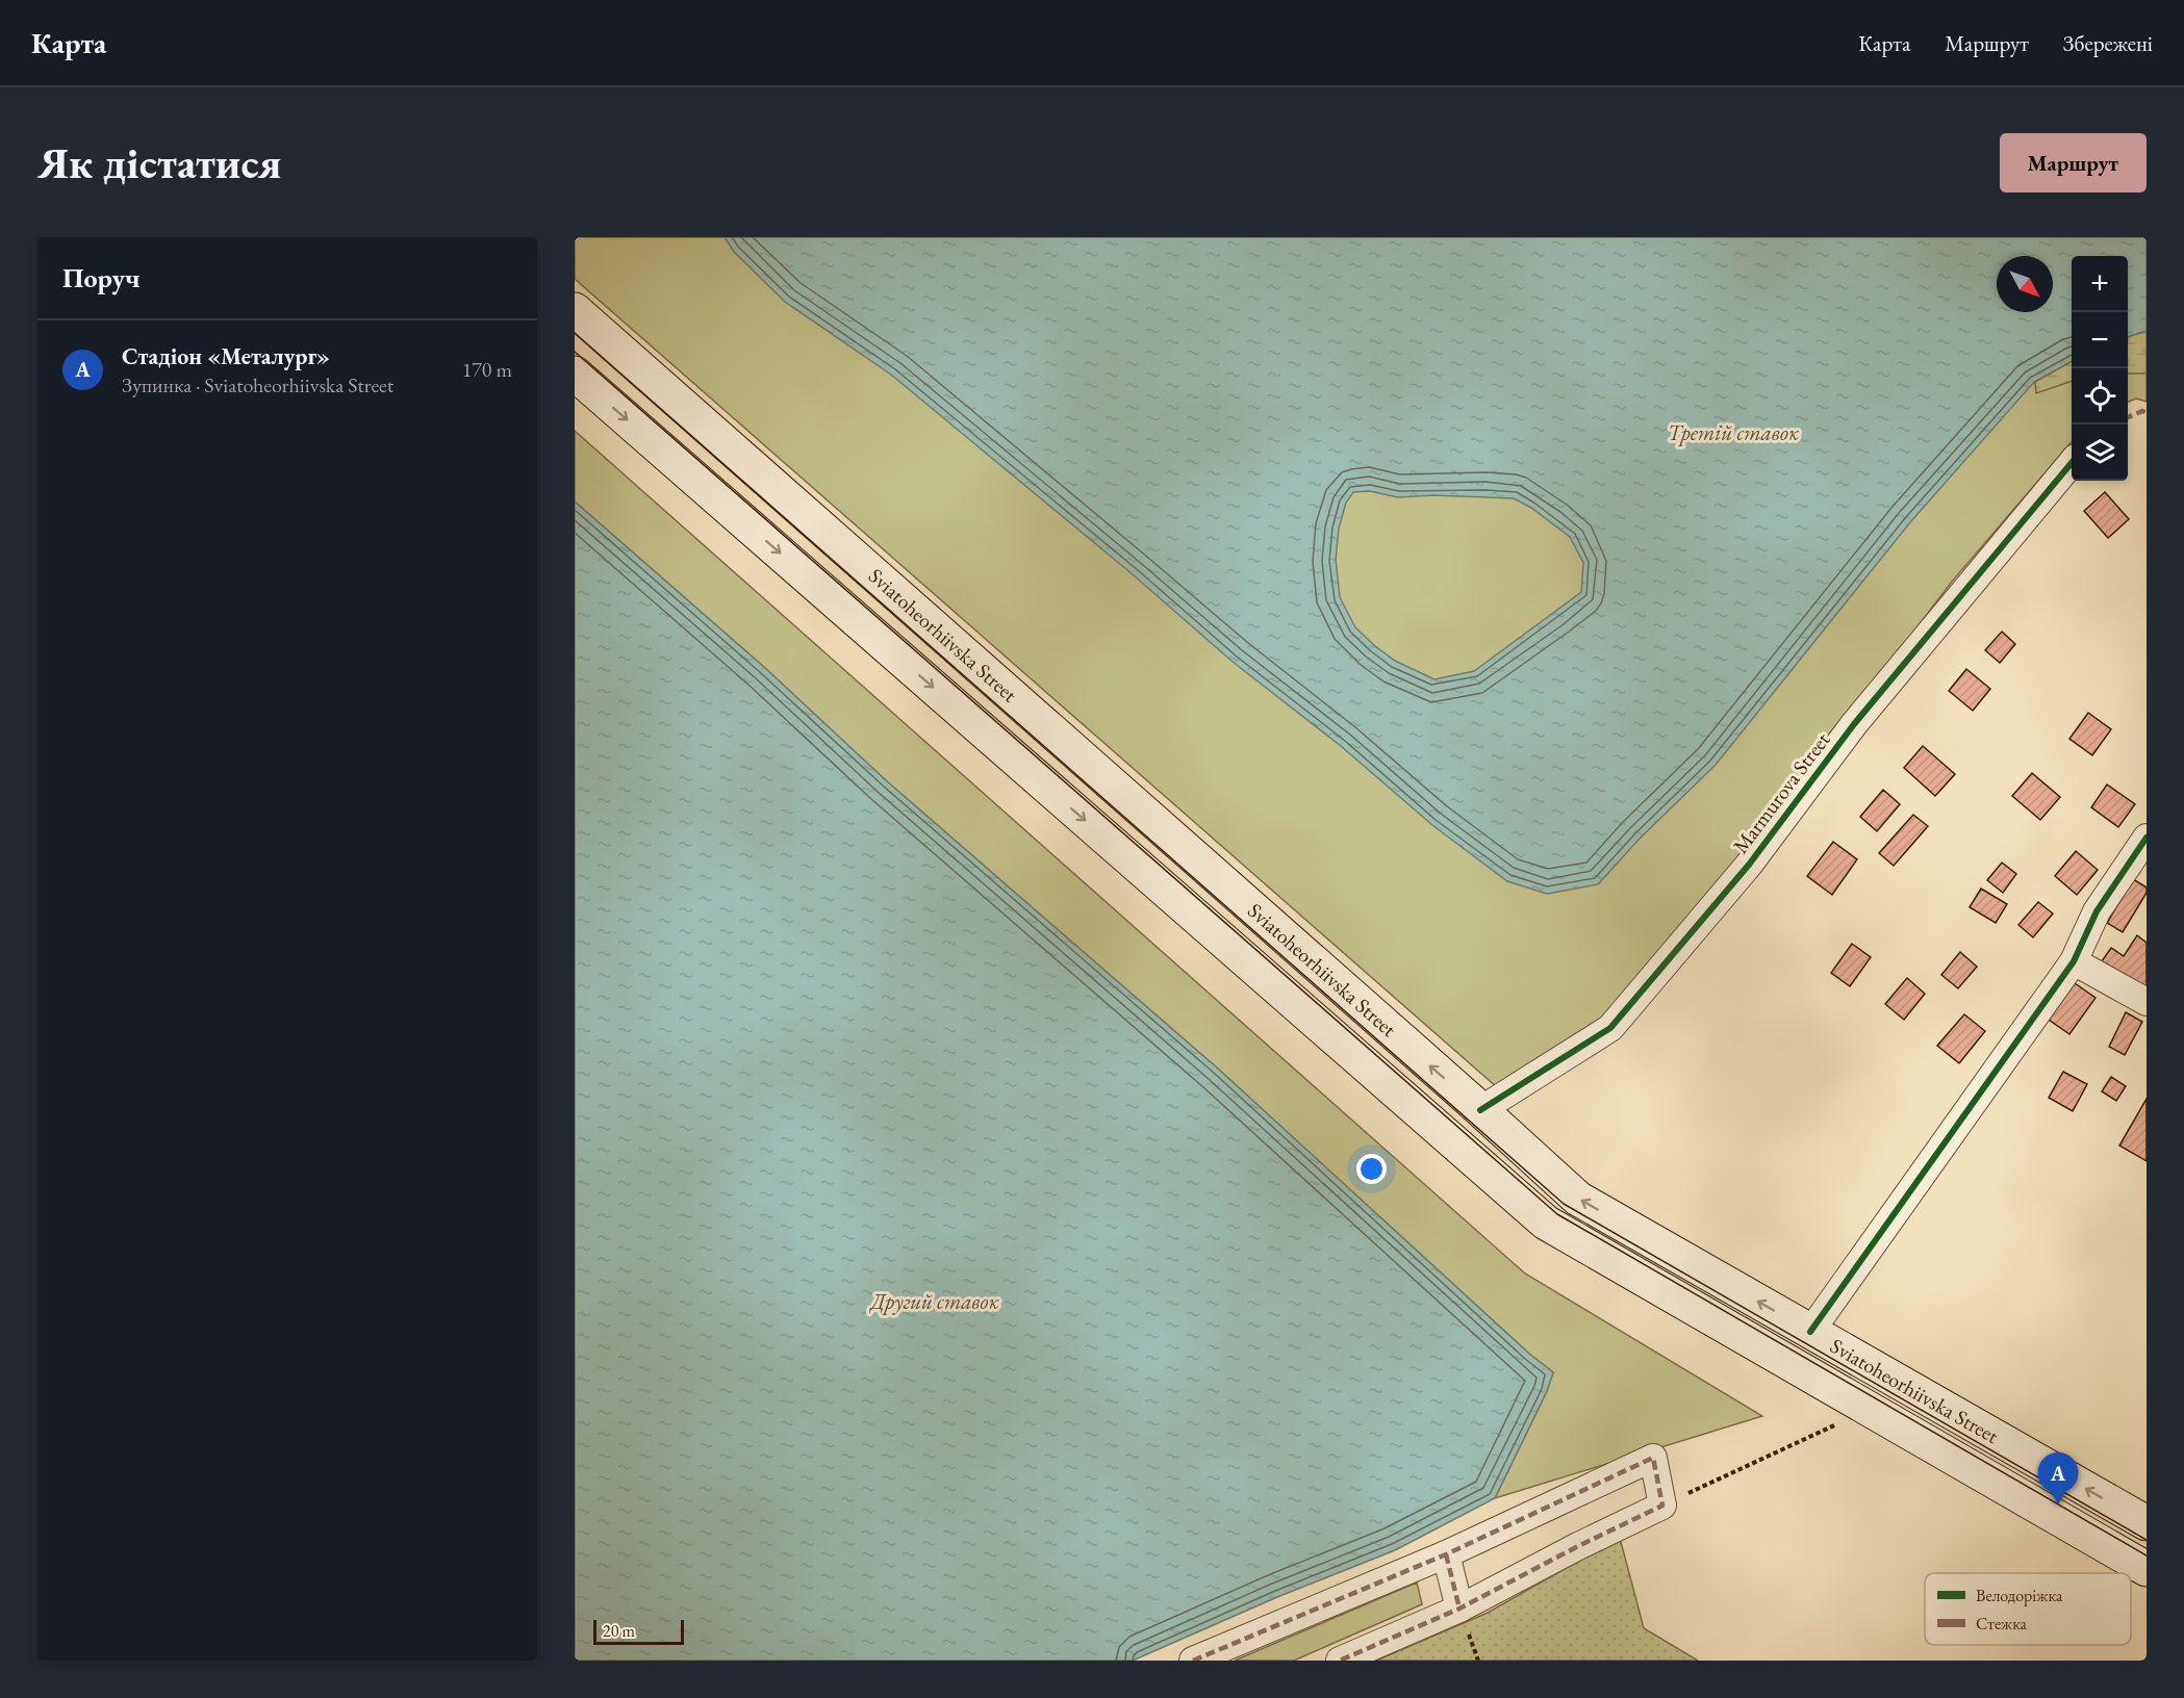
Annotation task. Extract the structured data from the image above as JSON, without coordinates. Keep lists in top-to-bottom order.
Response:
{
  "streets": {
    "main road": ["Sviatoheorhiivska Street"],
    "street": ["Marmurova Street"]
  },
  "crossings": [
    ["Sviatoheorhiivska Street", "Marmurova Street"]
  ],
  "water": ["Третій ставок", "Другий ставок"],
  "legend": ["Велодоріжка", "Стежка"],
  "scale_bar": "20 m",
  "north": "bottom right",
  "page": {
    "header": "Карта",
    "nav": ["Карта", "Маршрут", "Збережені"],
    "buttons": "Маршрут",
    "title": "Як дістатися",
    "heading": "Поруч",
    "map_buttons": ["+", "−"],
    "list": [
      {
        "mark": "A",
        "name": "Стадіон «Металург»",
        "note": "Зупинка · Sviatoheorhiivska Street",
        "value": "170 m"
      }
    ],
    "pins": "A",
    "scale": "20 m"
  }
}
